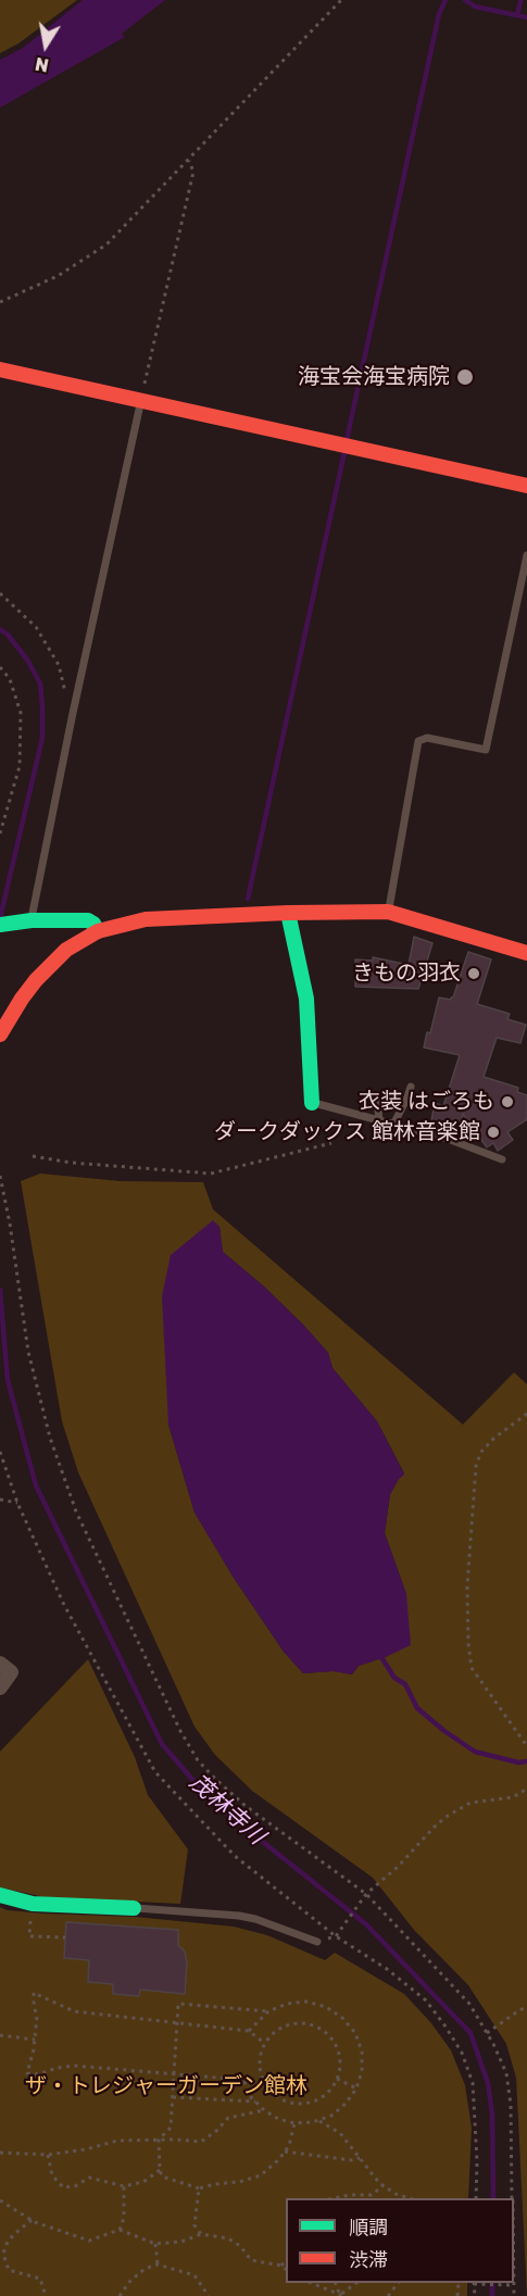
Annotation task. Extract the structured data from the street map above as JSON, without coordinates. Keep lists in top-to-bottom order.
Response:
{
  "water": ["茂林寺川"],
  "parks": ["ザ・トレジャーガーデン館林"],
  "places": [
    "海宝会海宝病院",
    "きもの羽衣",
    "衣装 はごろも",
    "ダークダックス 館林音楽館"
  ],
  "legend": ["順調", "渋滞"],
  "north": "bottom"
}
